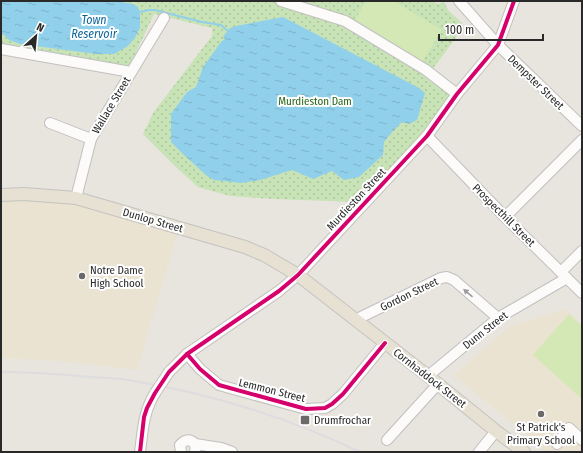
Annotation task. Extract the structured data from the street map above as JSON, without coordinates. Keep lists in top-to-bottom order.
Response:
{
  "streets": {
    "main road": ["Dunlop Street", "Cornhaddock Street"],
    "street": [
      "Dempster Street",
      "Wallace Street",
      "Murdieston Street",
      "Prospecthill Street",
      "Gordon Street",
      "Dunn Street",
      "Lemmon Street"
    ]
  },
  "crossings": [
    ["Dempster Street", "Murdieston Street"],
    ["Wallace Street", "Dunlop Street"],
    ["Murdieston Street", "Prospecthill Street"],
    ["Murdieston Street", "Dunlop Street"],
    ["Murdieston Street", "Cornhaddock Street"],
    ["Murdieston Street", "Lemmon Street"],
    ["Prospecthill Street", "Dunn Street"],
    ["Dunlop Street", "Cornhaddock Street"],
    ["Gordon Street", "Dunn Street"],
    ["Gordon Street", "Cornhaddock Street"],
    ["Dunn Street", "Cornhaddock Street"],
    ["Cornhaddock Street", "Lemmon Street"]
  ],
  "one_way": ["Gordon Street"],
  "water": ["Town Reservoir"],
  "parks": ["Murdieston Dam"],
  "places": {
    "other": ["Notre Dame High School", "St Patrick's Primary School"],
    "transit": ["Drumfrochar"]
  },
  "scale_bar": "100 m",
  "north": "top right"
}
